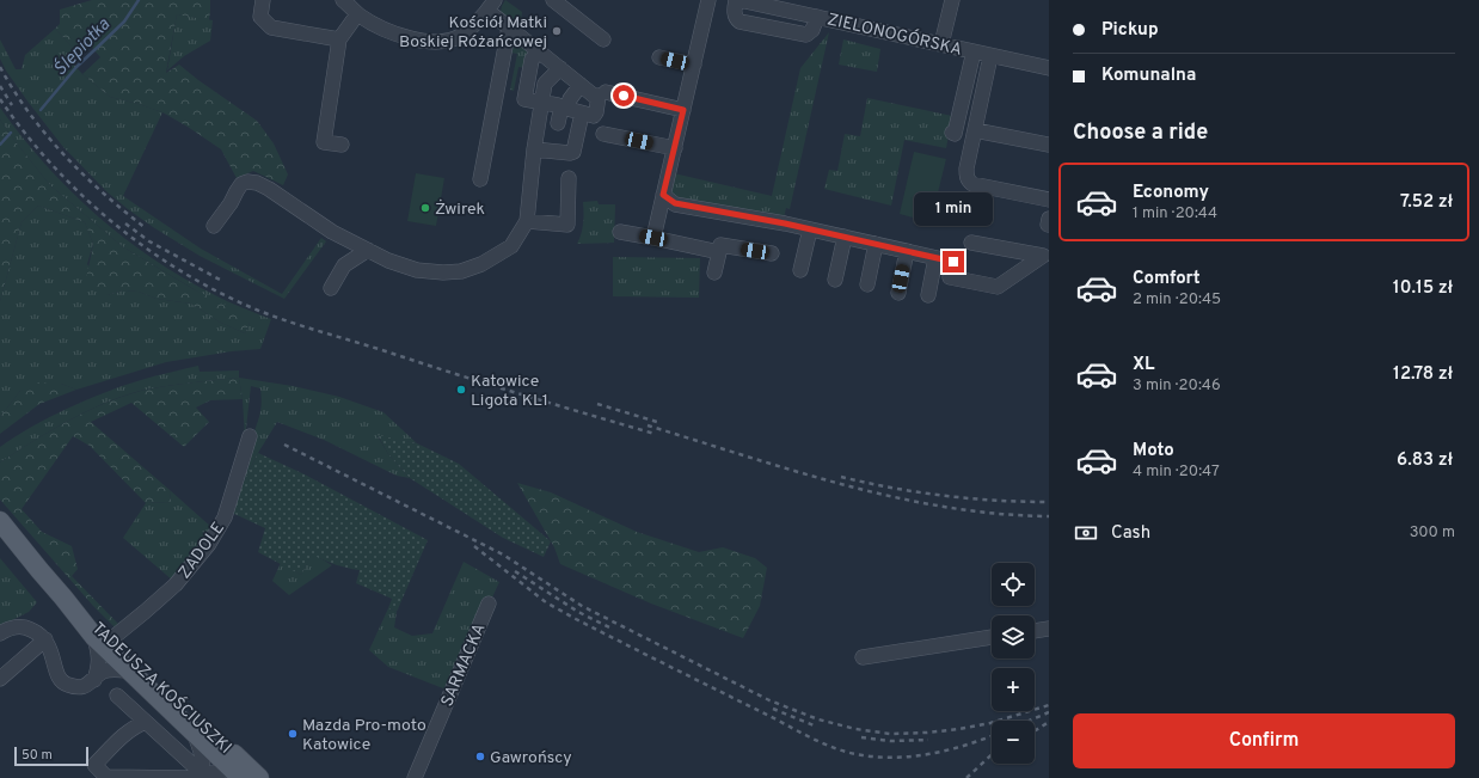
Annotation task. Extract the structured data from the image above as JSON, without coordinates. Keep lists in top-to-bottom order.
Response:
{
  "streets": {
    "main road": ["TADEUSZA KOŚCIUSZKI"],
    "street": ["ZIELONOGÓRSKA", "ZADOLE", "SARMACKA"]
  },
  "crossings": [
    ["ZADOLE", "TADEUSZA KOŚCIUSZKI"]
  ],
  "water": ["Ślepiotka"],
  "places": [
    "Kościół Matki Boskiej Różańcowej",
    "Żwirek",
    "Katowice Ligota KL1",
    "Mazda Pro-moto Katowice",
    "Gawrońscy"
  ],
  "scale_bar": "50 m",
  "page": {
    "banner": ["Pickup", "Komunalna"],
    "heading": "Choose a ride",
    "list": [
      {
        "name": "Economy",
        "note": "1 min · 20:44",
        "value": "7.52 zł"
      },
      {
        "name": "Comfort",
        "note": "2 min · 20:45",
        "value": "10.15 zł"
      },
      {
        "name": "XL",
        "note": "3 min · 20:46",
        "value": "12.78 zł"
      },
      {
        "name": "Moto",
        "note": "4 min · 20:47",
        "value": "6.83 zł"
      }
    ],
    "bubble": "1 min",
    "pay": ["Cash", "300 m"],
    "map_buttons": ["+", "−"],
    "buttons": "Confirm",
    "scale": "50 m"
  }
}
